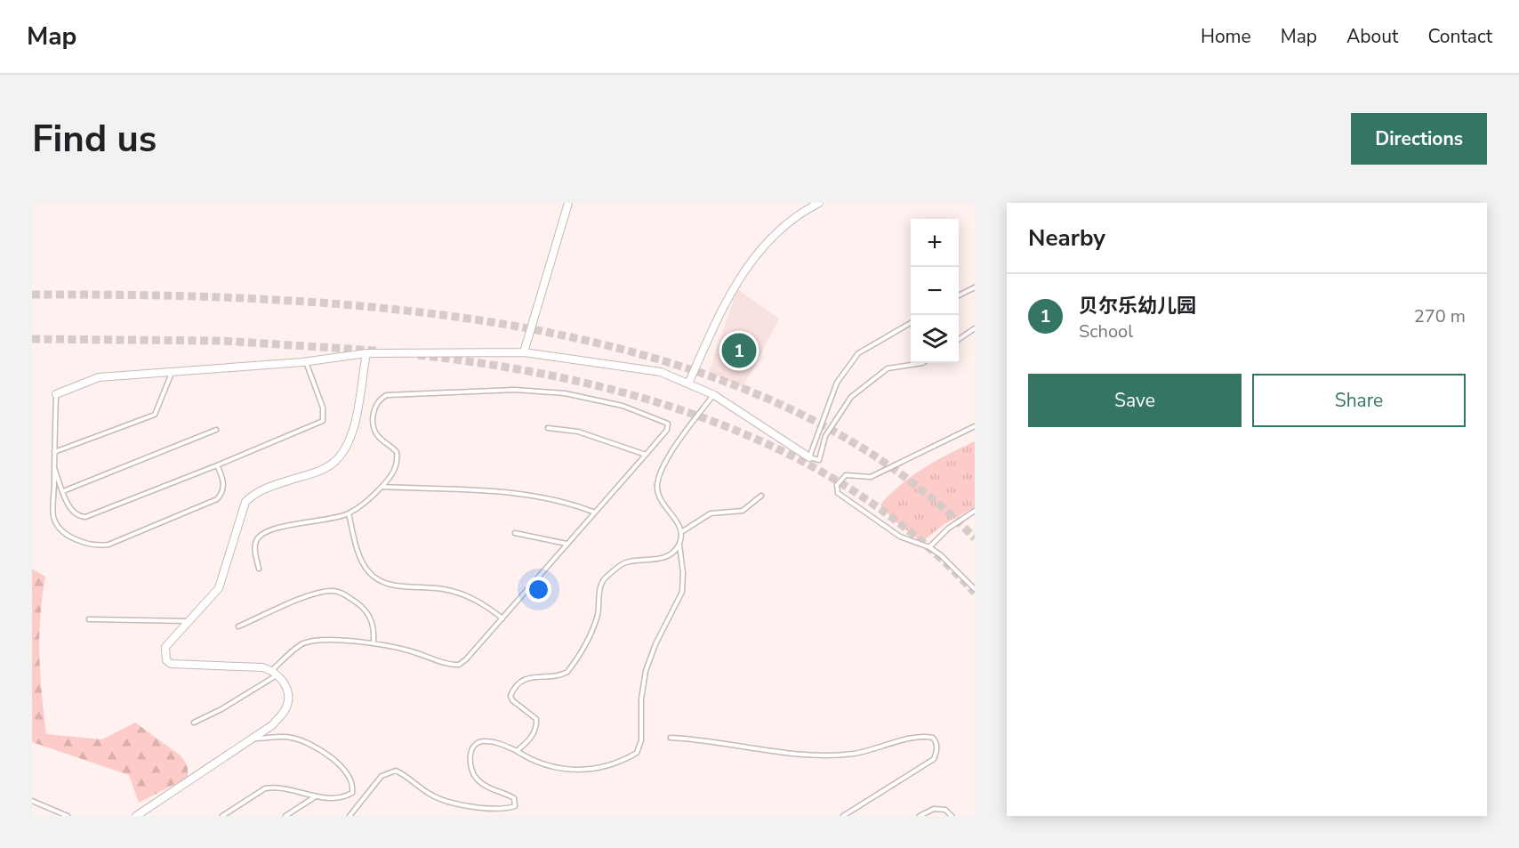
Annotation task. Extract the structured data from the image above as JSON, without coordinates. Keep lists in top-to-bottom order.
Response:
{
  "page": {
    "header": "Map",
    "nav": [
      "Home",
      "Map",
      "About",
      "Contact"
    ],
    "buttons": [
      "Directions",
      ["Save", "Share"]
    ],
    "title": "Find us",
    "heading": "Nearby",
    "map_buttons": ["+", "−"],
    "list": [
      {
        "mark": "1",
        "name": "贝尔乐幼儿园",
        "note": "School",
        "value": "270 m"
      }
    ],
    "pins": "1"
  }
}
